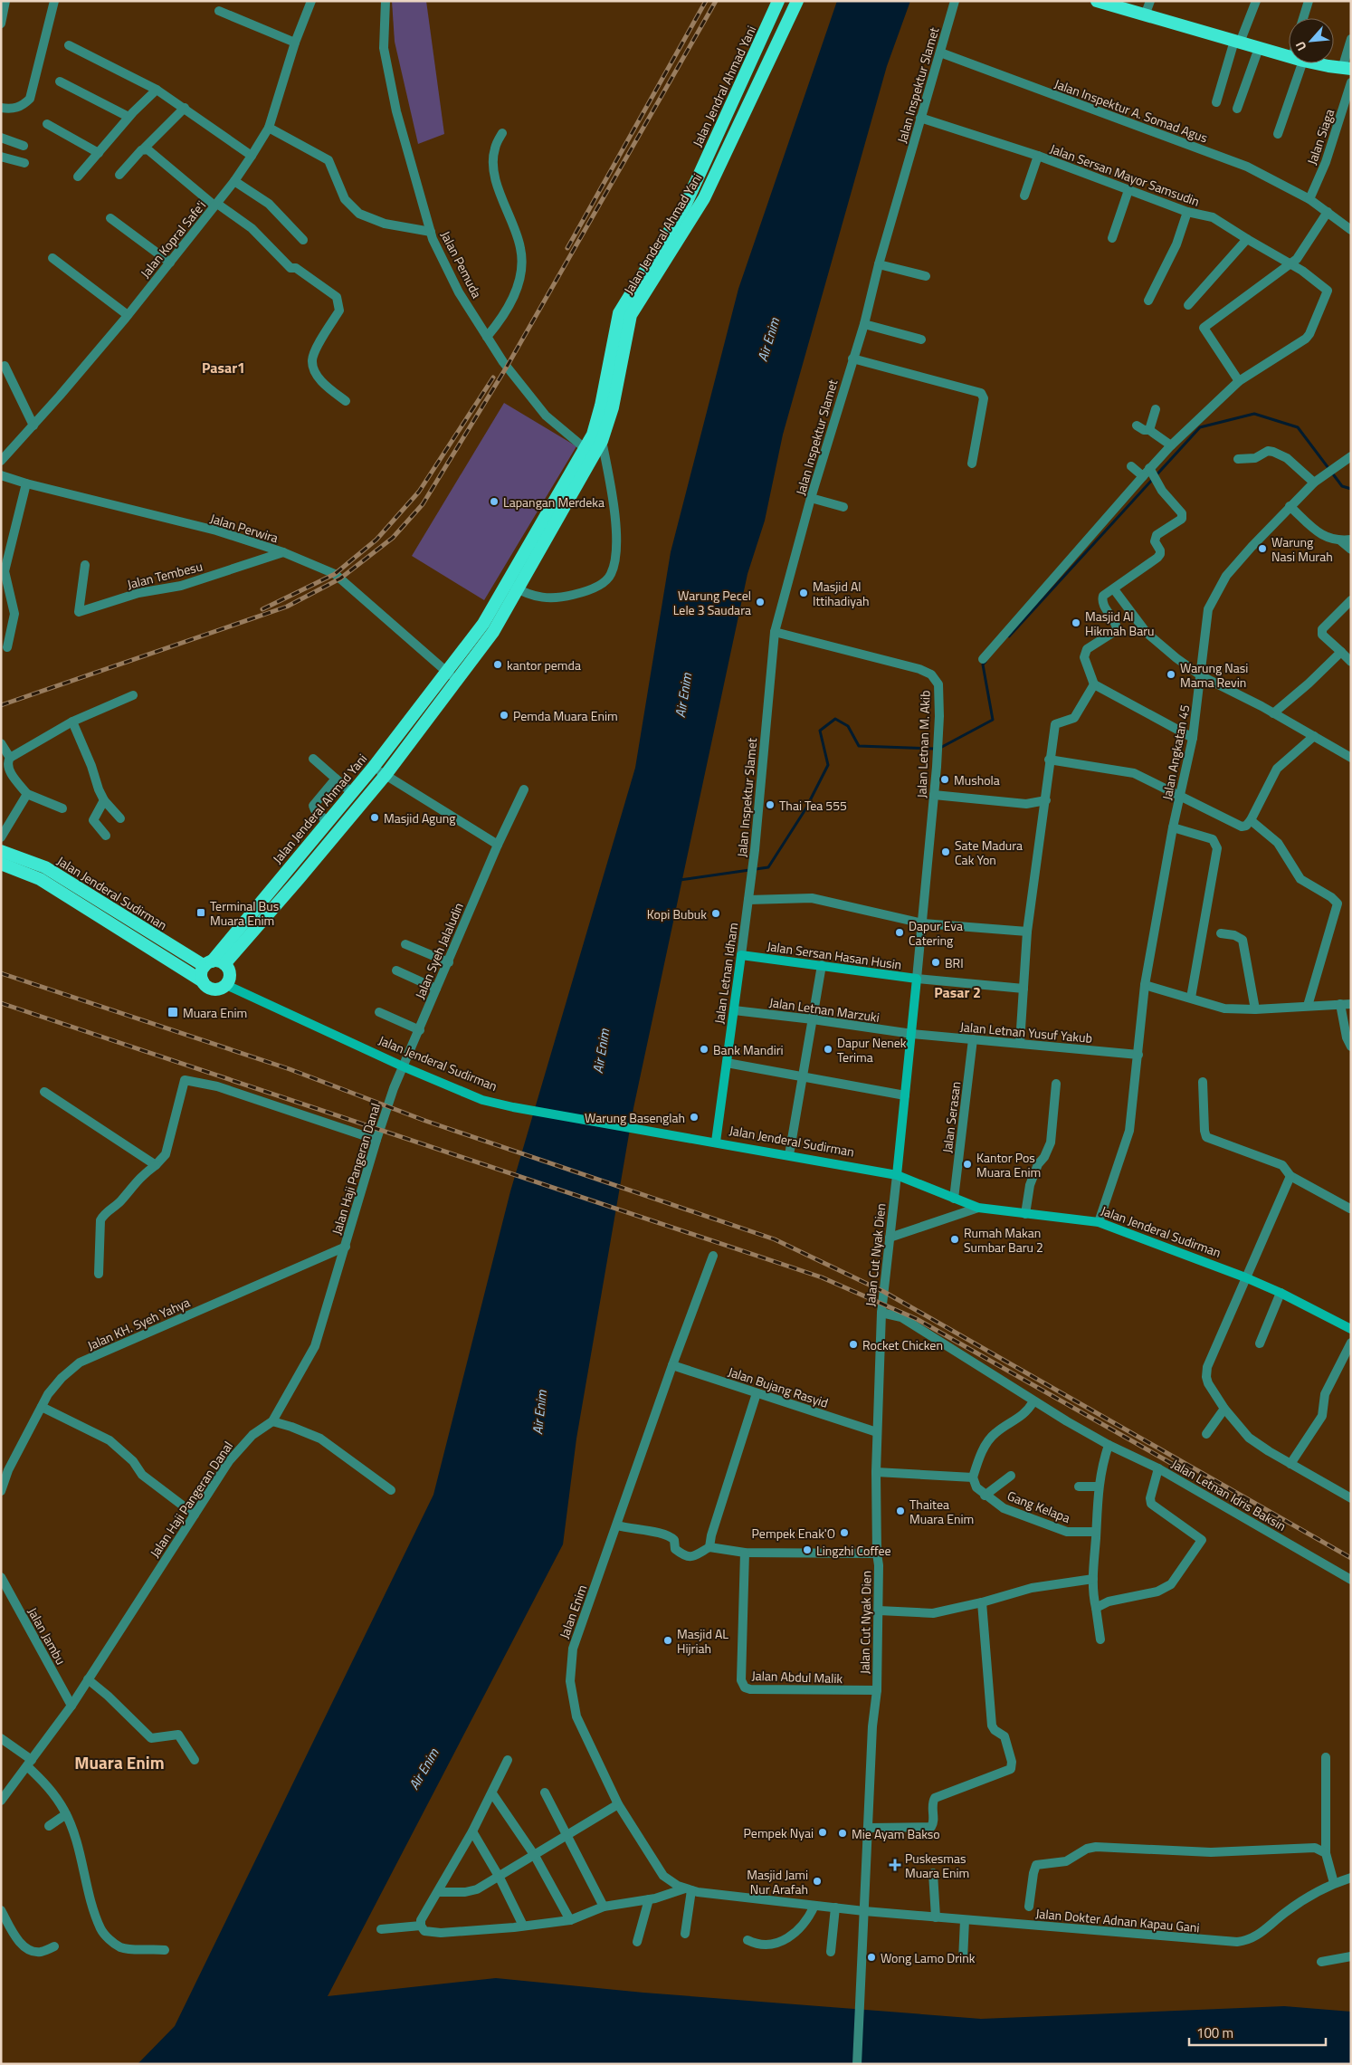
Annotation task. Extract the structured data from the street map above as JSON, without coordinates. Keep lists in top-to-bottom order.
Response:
{
  "streets": {
    "highway": ["Jalan Jendral Ahmad Yani", "Jalan Jenderal Ahmad Yani", "Jalan Jenderal Sudirman"],
    "main road": ["Jalan Sersan Hasan Husin", "Jalan Letnan Idham"],
    "street": [
      "Jalan Inspektur Slamet",
      "Jalan Inspektur A. Somad Agus",
      "Jalan Siaga",
      "Jalan Sersan Mayor Samsudin",
      "Jalan Kopral Safe'i",
      "Jalan Pemuda",
      "Jalan Perwira",
      "Jalan Tembesu",
      "Jalan Letnan M. Akib",
      "Jalan Angkatan 45",
      "Jalan Syeh Jalaludin",
      "Jalan Letnan Marzuki",
      "Jalan Letnan Yusuf Yakub",
      "Jalan Serasan",
      "Jalan Haji Pangeran Danal",
      "Jalan Cut Nyak Dien",
      "Jalan KH. Syeh Yahya",
      "Jalan Bujang Rasyid",
      "Jalan Letnan Idris Baksin",
      "Gang Kelapa",
      "Jalan Enim",
      "Jalan Jambu",
      "Jalan Abdul Malik",
      "Jalan Dokter Adnan Kapau Gani"
    ]
  },
  "crossings": [
    ["Jalan Inspektur Slamet", "Jalan Inspektur A. Somad Agus"],
    ["Jalan Inspektur Slamet", "Jalan Sersan Mayor Samsudin"],
    ["Jalan Inspektur Slamet", "Jalan Letnan M. Akib"],
    ["Jalan Inspektur Slamet", "Jalan Letnan Idham"],
    ["Jalan Jendral Ahmad Yani", "Jalan Jenderal Ahmad Yani"],
    ["Jalan Inspektur A. Somad Agus", "Jalan Siaga"],
    ["Jalan Jenderal Ahmad Yani", "Jalan Perwira"],
    ["Jalan Jenderal Ahmad Yani", "Jalan Jenderal Sudirman"],
    ["Jalan Perwira", "Jalan Tembesu"],
    ["Jalan Letnan M. Akib", "Jalan Sersan Hasan Husin"],
    ["Jalan Angkatan 45", "Jalan Jenderal Sudirman"],
    ["Jalan Angkatan 45", "Jalan Letnan Yusuf Yakub"],
    ["Jalan Jenderal Sudirman", "Jalan Syeh Jalaludin"],
    ["Jalan Jenderal Sudirman", "Jalan Sersan Hasan Husin"],
    ["Jalan Jenderal Sudirman", "Jalan Letnan Idham"],
    ["Jalan Jenderal Sudirman", "Jalan Serasan"],
    ["Jalan Jenderal Sudirman", "Jalan Haji Pangeran Danal"],
    ["Jalan Jenderal Sudirman", "Jalan Cut Nyak Dien"],
    ["Jalan Syeh Jalaludin", "Jalan Haji Pangeran Danal"],
    ["Jalan Sersan Hasan Husin", "Jalan Letnan Idham"],
    ["Jalan Sersan Hasan Husin", "Jalan Letnan Marzuki"],
    ["Jalan Sersan Hasan Husin", "Jalan Letnan Yusuf Yakub"],
    ["Jalan Sersan Hasan Husin", "Jalan Cut Nyak Dien"],
    ["Jalan Letnan Idham", "Jalan Letnan Marzuki"],
    ["Jalan Letnan Marzuki", "Jalan Letnan Yusuf Yakub"],
    ["Jalan Letnan Yusuf Yakub", "Jalan Serasan"],
    ["Jalan Haji Pangeran Danal", "Jalan KH. Syeh Yahya"],
    ["Jalan Haji Pangeran Danal", "Jalan Jambu"],
    ["Jalan Cut Nyak Dien", "Jalan Bujang Rasyid"],
    ["Jalan Cut Nyak Dien", "Jalan Enim"],
    ["Jalan Cut Nyak Dien", "Jalan Abdul Malik"],
    ["Jalan Cut Nyak Dien", "Jalan Dokter Adnan Kapau Gani"],
    ["Jalan Bujang Rasyid", "Jalan Enim"],
    ["Jalan Enim", "Jalan Dokter Adnan Kapau Gani"]
  ],
  "districts": ["Pasar1", "Pasar 2", "Muara Enim"],
  "water": ["Air Enim"],
  "places": {
    "other": [
      "Lapangan Merdeka",
      "Warung Nasi Murah",
      "Masjid Al Ittihadiyah",
      "Warung Pecel Lele 3 Saudara",
      "Masjid Al Hikmah Baru",
      "kantor pemda",
      "Warung Nasi Mama Revin",
      "Pemda Muara Enim",
      "Mushola",
      "Thai Tea 555",
      "Masjid Agung",
      "Sate Madura Cak Yon",
      "Kopi Bubuk",
      "Dapur Eva Catering",
      "BRI",
      "Bank Mandiri",
      "Dapur Nenek Terima",
      "Warung Basenglah",
      "Kantor Pos Muara Enim",
      "Rumah Makan Sumbar Baru 2",
      "Rocket Chicken",
      "Thaitea Muara Enim",
      "Pempek Enak'O",
      "Lingzhi Coffee",
      "Masjid AL Hijriah",
      "Pempek Nyai",
      "Mie Ayam Bakso",
      "Masjid Jami Nur Arafah",
      "Wong Lamo Drink"
    ],
    "transit": ["Terminal Bus Muara Enim", "Muara Enim"],
    "health": ["Puskesmas Muara Enim"]
  },
  "scale_bar": "100 m",
  "north": "bottom left"
}
